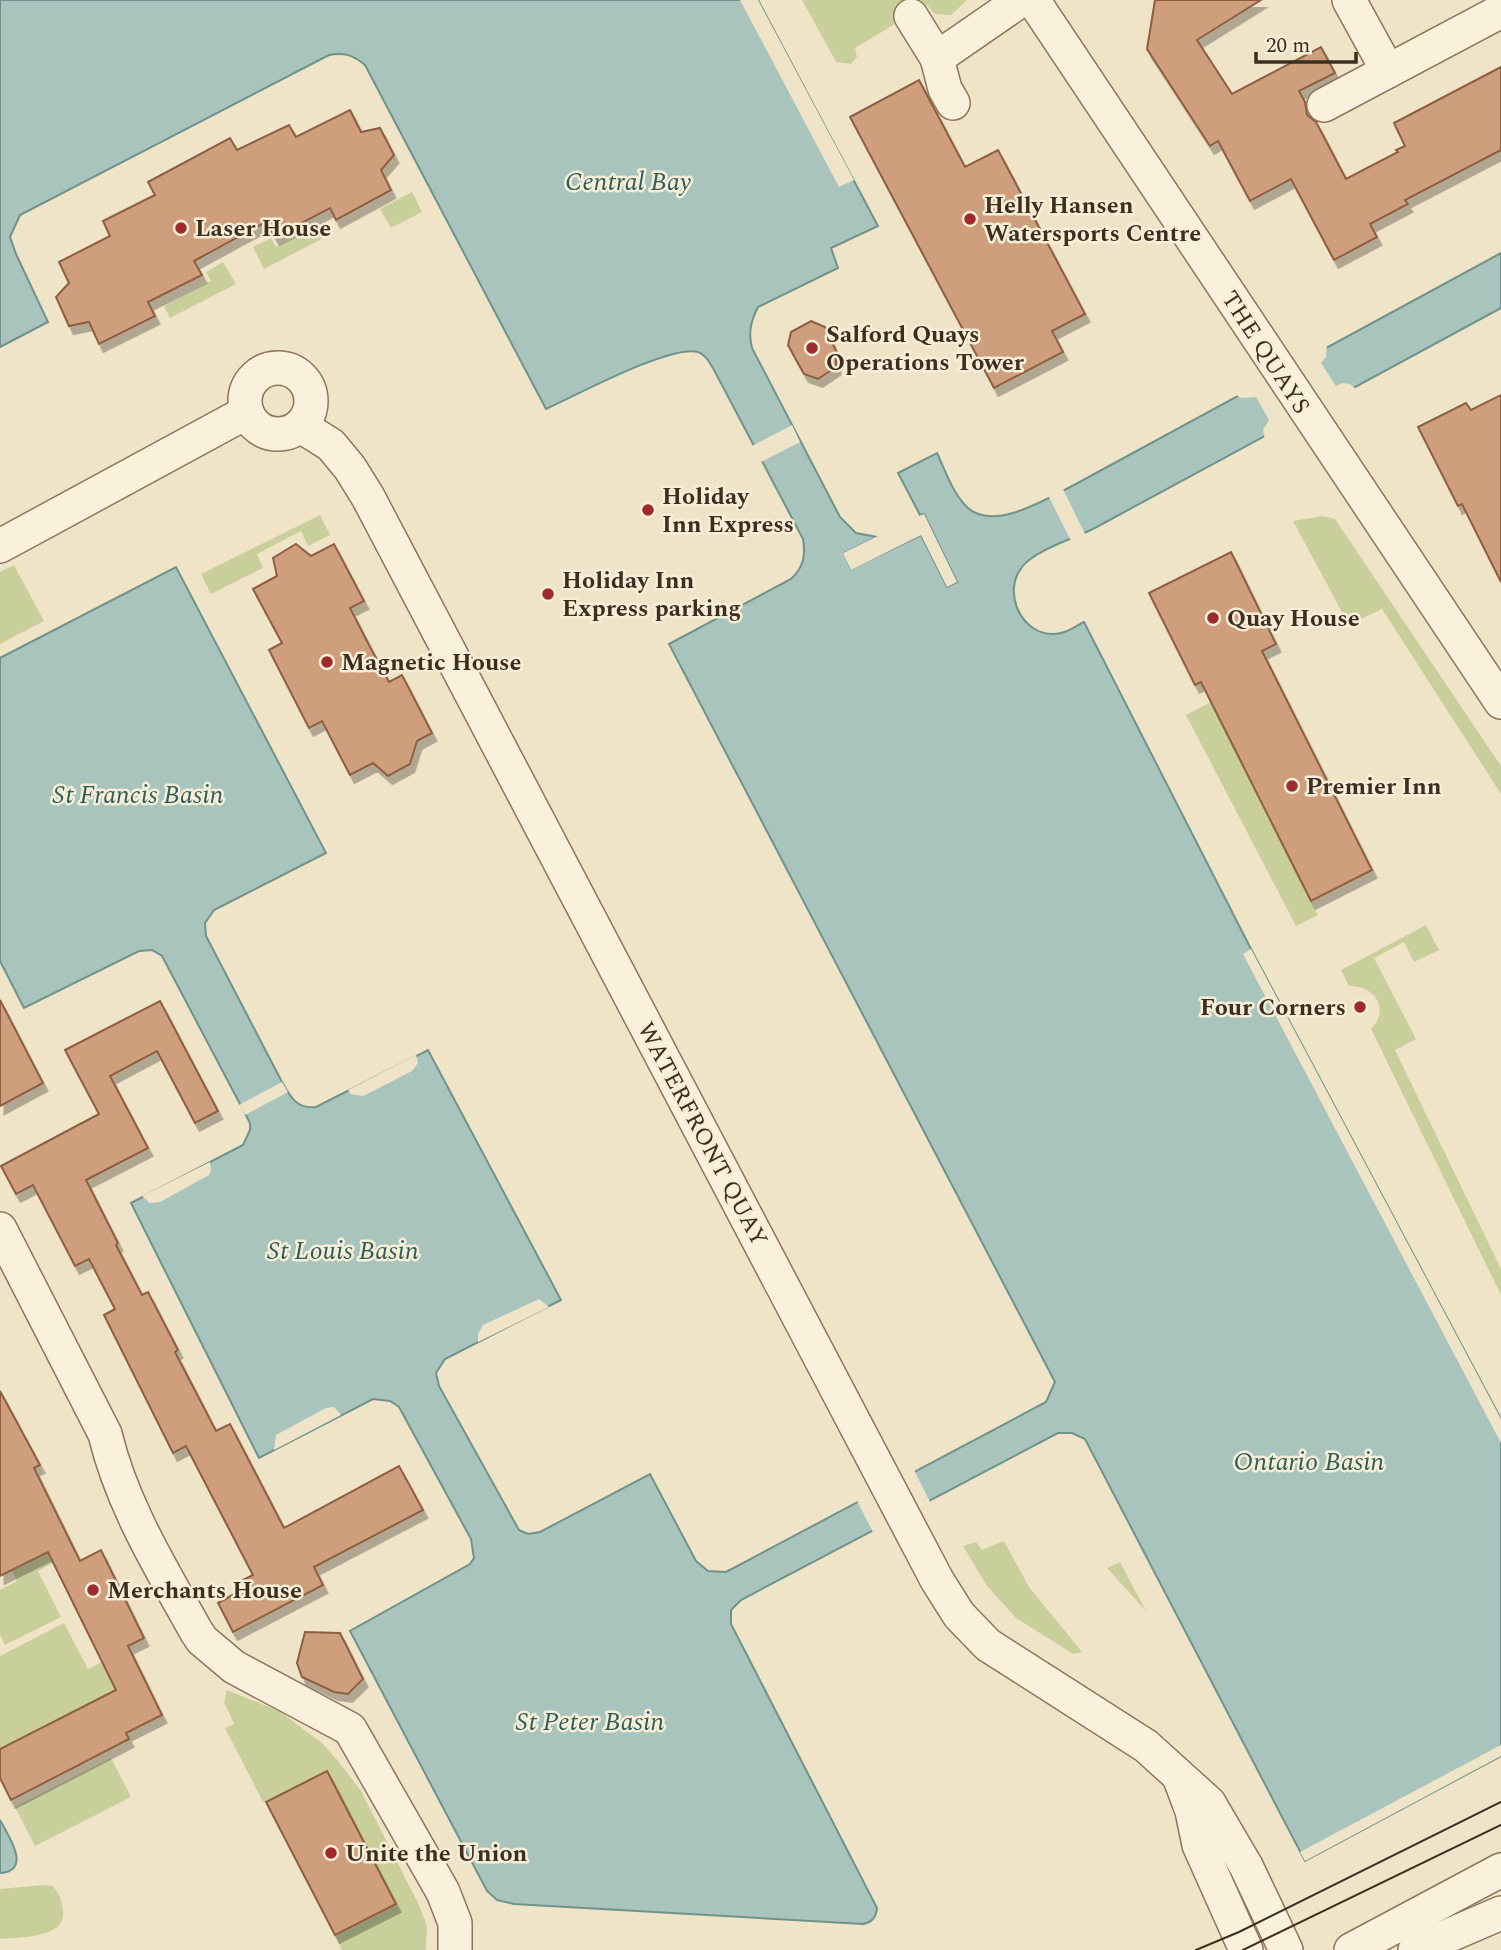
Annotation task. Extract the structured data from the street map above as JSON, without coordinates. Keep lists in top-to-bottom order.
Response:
{
  "streets": {
    "street": ["THE QUAYS", "WATERFRONT QUAY"]
  },
  "water": [
    "Central Bay",
    "St Francis Basin",
    "St Louis Basin",
    "Ontario Basin",
    "St Peter Basin"
  ],
  "places": [
    "Helly Hansen Watersports Centre",
    "Laser House",
    "Salford Quays Operations Tower",
    "Holiday Inn Express",
    "Holiday Inn Express parking",
    "Quay House",
    "Magnetic House",
    "Premier Inn",
    "Four Corners",
    "Merchants House",
    "Unite the Union"
  ],
  "scale_bar": "20 m"
}
